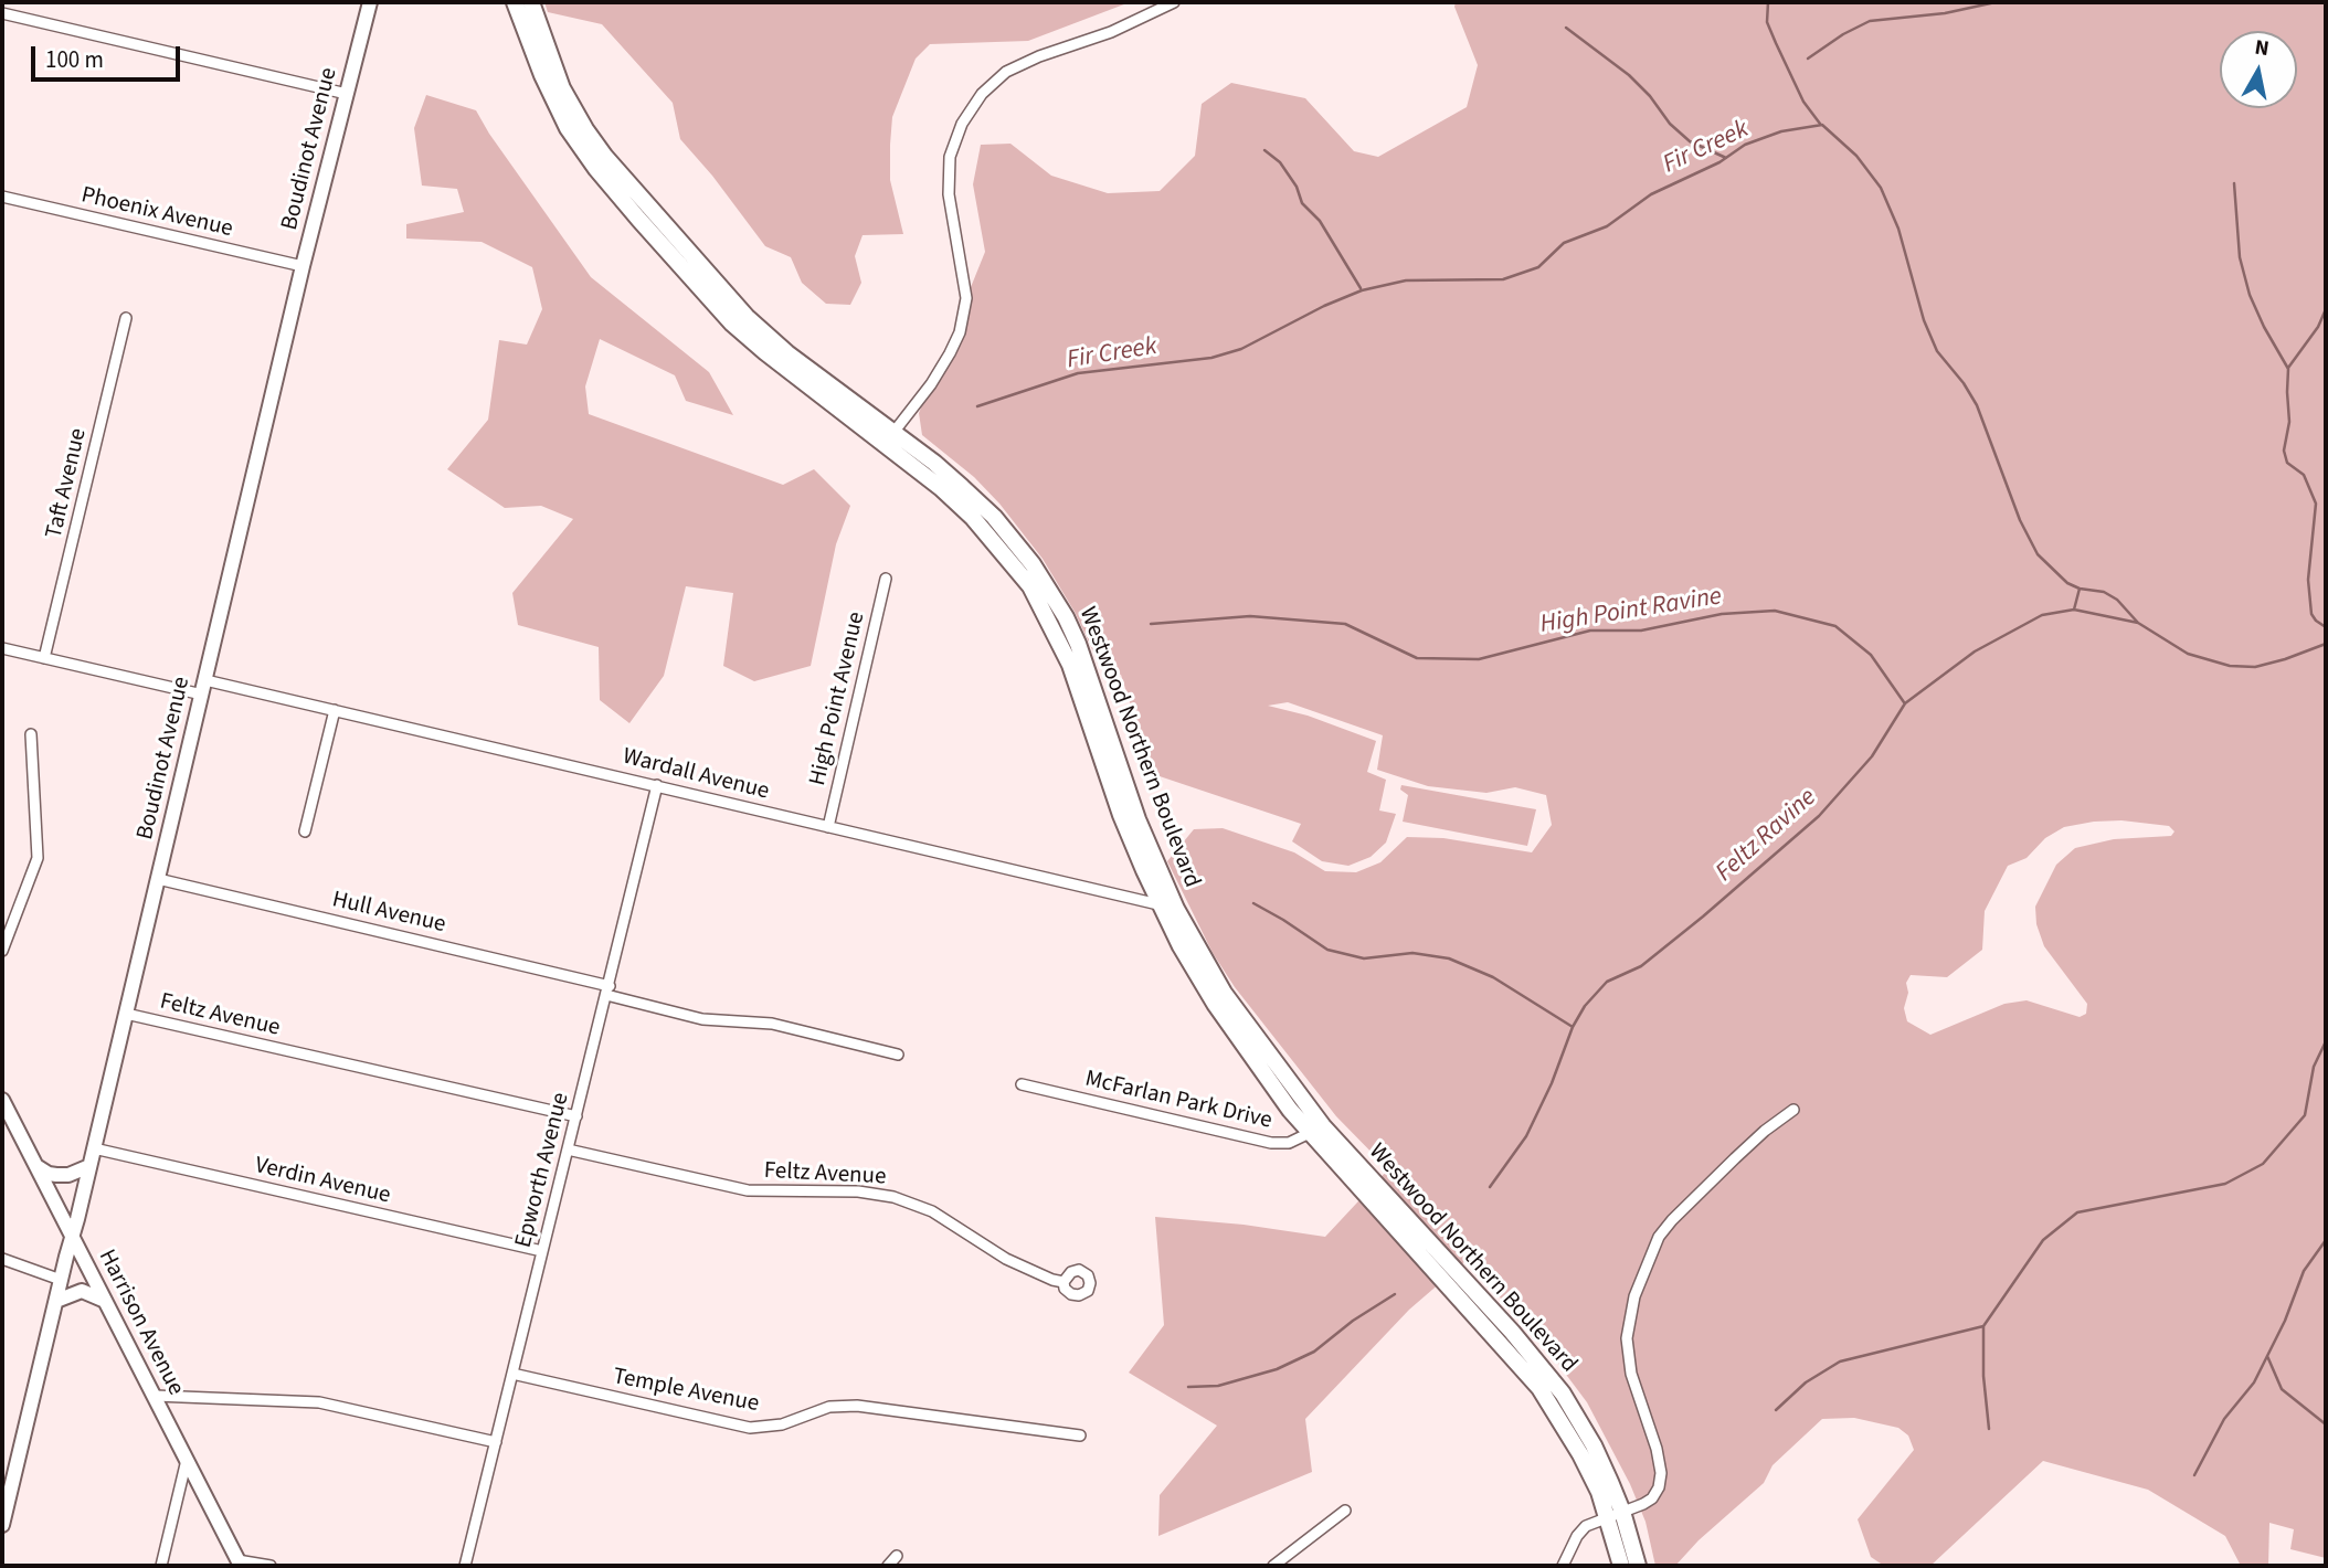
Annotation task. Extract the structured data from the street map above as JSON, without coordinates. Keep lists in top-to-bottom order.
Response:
{
  "streets": {
    "main road": ["Westwood Northern Boulevard"],
    "street": [
      "Boudinot Avenue",
      "Phoenix Avenue",
      "Taft Avenue",
      "High Point Avenue",
      "Wardall Avenue",
      "Hull Avenue",
      "Feltz Avenue",
      "McFarlan Park Drive",
      "Epworth Avenue",
      "Verdin Avenue",
      "Harrison Avenue",
      "Temple Avenue"
    ]
  },
  "crossings": [
    ["Boudinot Avenue", "Phoenix Avenue"],
    ["Boudinot Avenue", "Wardall Avenue"],
    ["Boudinot Avenue", "Hull Avenue"],
    ["Boudinot Avenue", "Feltz Avenue"],
    ["Boudinot Avenue", "Verdin Avenue"],
    ["Boudinot Avenue", "Harrison Avenue"],
    ["High Point Avenue", "Wardall Avenue"],
    ["Westwood Northern Boulevard", "Wardall Avenue"],
    ["Westwood Northern Boulevard", "McFarlan Park Drive"],
    ["Wardall Avenue", "Epworth Avenue"],
    ["Hull Avenue", "Epworth Avenue"],
    ["Feltz Avenue", "Epworth Avenue"],
    ["Epworth Avenue", "Verdin Avenue"],
    ["Epworth Avenue", "Temple Avenue"]
  ],
  "water": ["Fir Creek", "High Point Ravine", "Feltz Ravine"],
  "scale_bar": "100 m",
  "north": "top"
}
